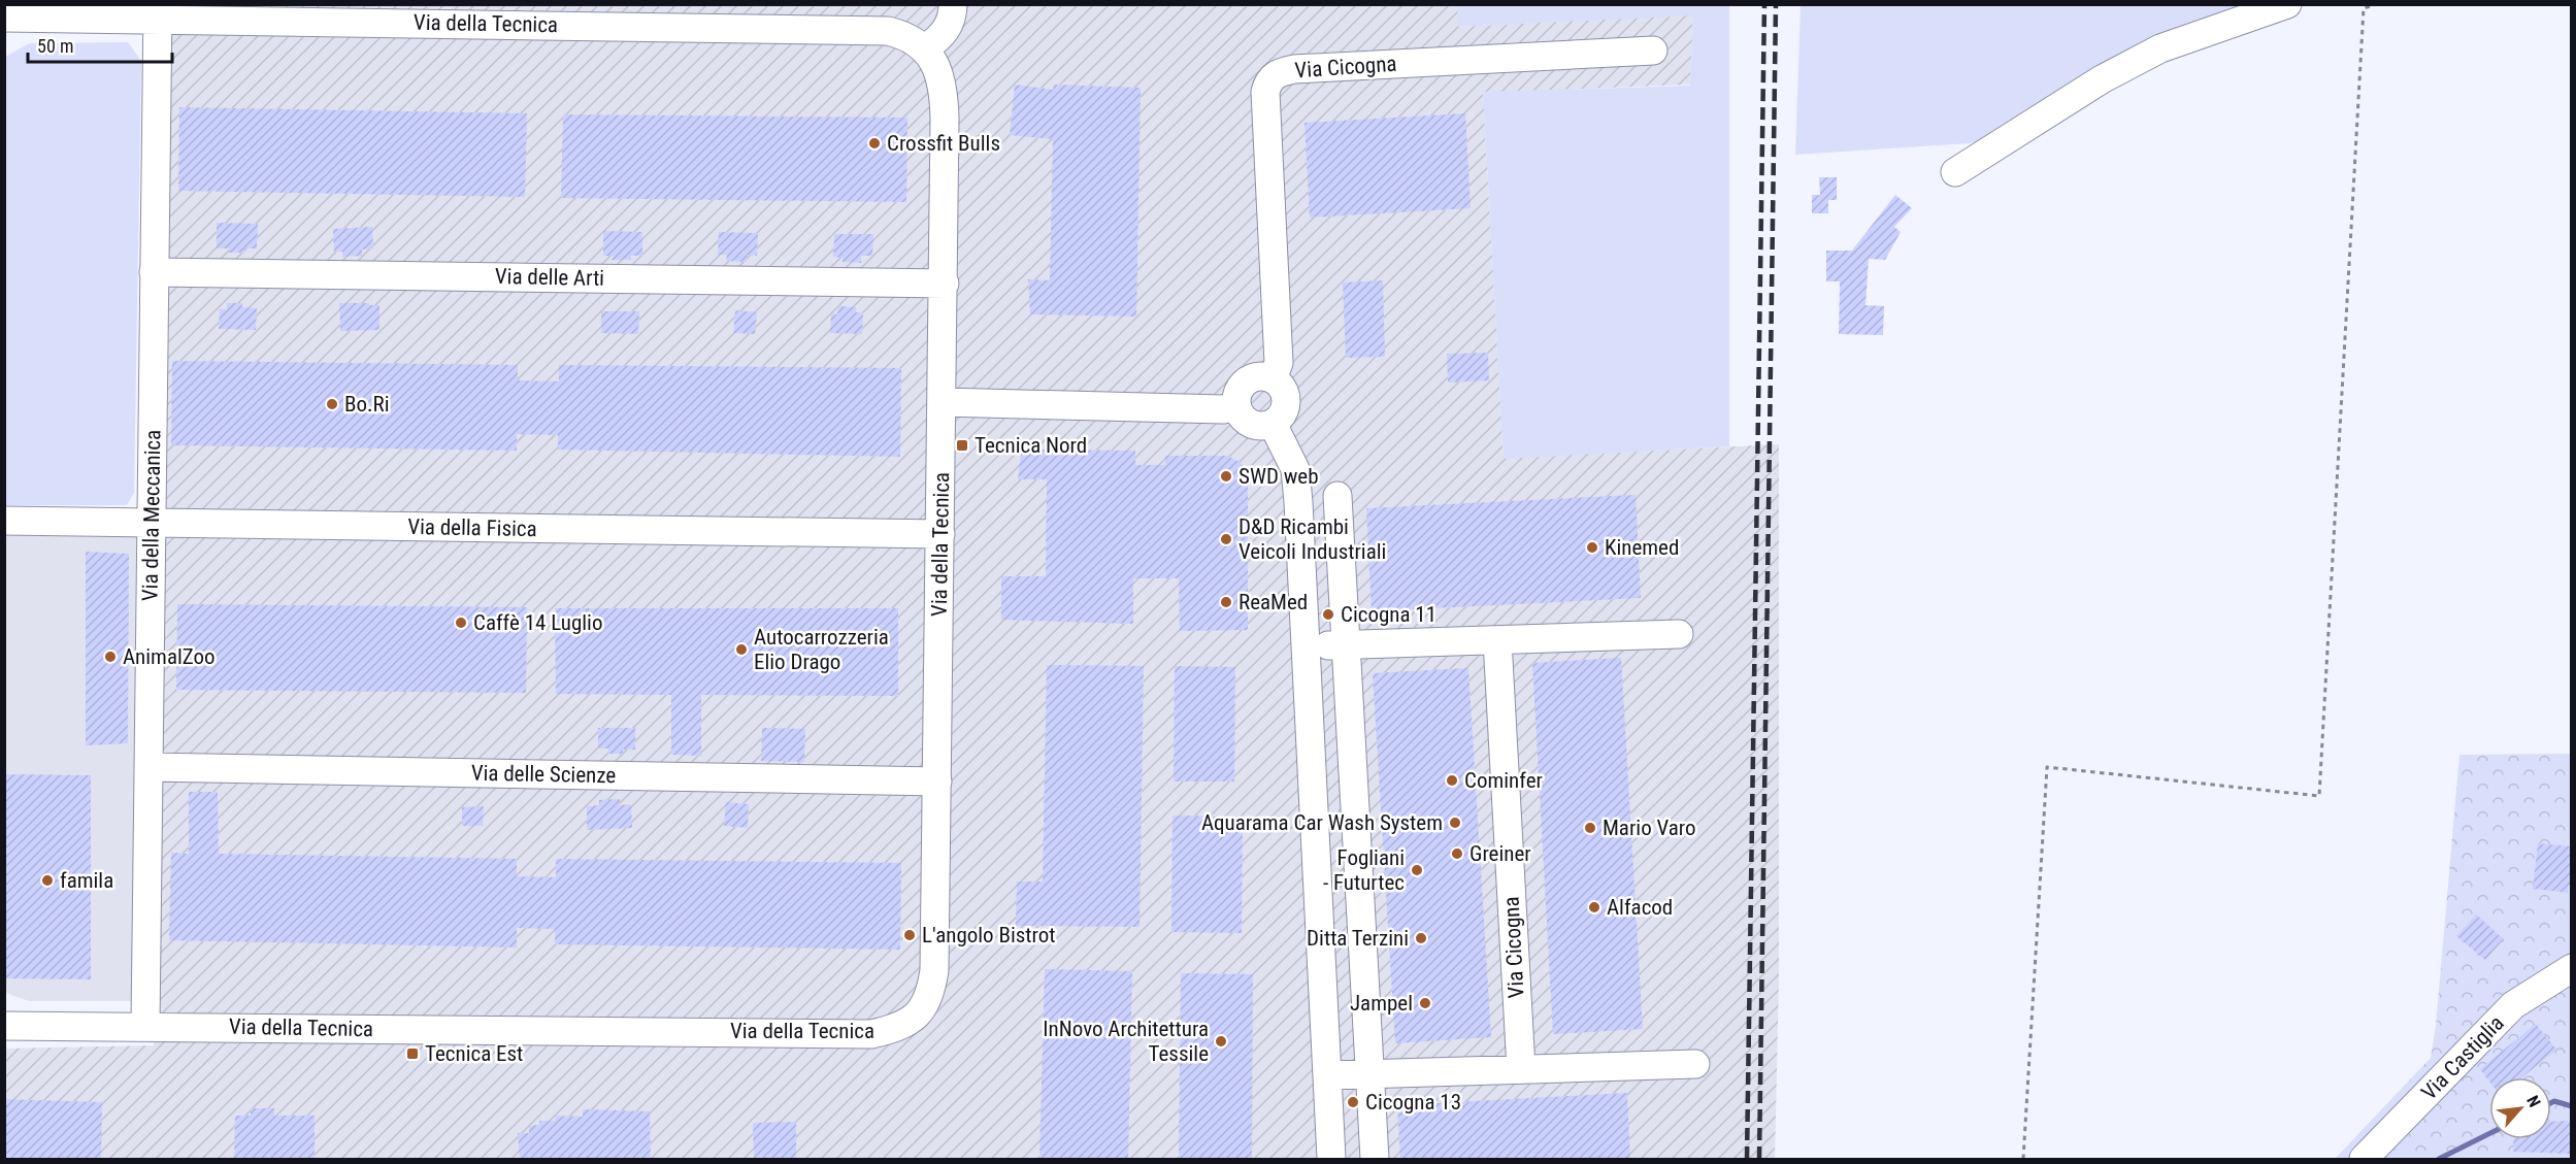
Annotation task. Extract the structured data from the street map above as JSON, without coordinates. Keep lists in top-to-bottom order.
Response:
{
  "streets": {
    "street": [
      "Via della Tecnica",
      "Via Cicogna",
      "Via delle Arti",
      "Via della Meccanica",
      "Via della Fisica",
      "Via delle Scienze",
      "Via Castiglia"
    ]
  },
  "crossings": [
    ["Via della Tecnica", "Via delle Arti"],
    ["Via della Tecnica", "Via della Meccanica"],
    ["Via della Tecnica", "Via della Fisica"],
    ["Via della Tecnica", "Via delle Scienze"],
    ["Via delle Arti", "Via della Meccanica"],
    ["Via della Meccanica", "Via della Fisica"],
    ["Via della Meccanica", "Via delle Scienze"]
  ],
  "places": {
    "other": [
      "Crossfit Bulls",
      "Bo.Ri",
      "SWD web",
      "D&D Ricambi Veicoli Industriali",
      "Kinemed",
      "ReaMed",
      "Cicogna 11",
      "Caffè 14 Luglio",
      "Autocarrozzeria Elio Drago",
      "AnimalZoo",
      "Cominfer",
      "Aquarama Car Wash System",
      "Mario Varo",
      "Greiner",
      "Fogliani - Futurtec",
      "famila",
      "Alfacod",
      "L'angolo Bistrot",
      "Ditta Terzini",
      "Jampel",
      "InNovo Architettura Tessile",
      "Cicogna 13"
    ],
    "transit": ["Tecnica Nord", "Tecnica Est"]
  },
  "scale_bar": "50 m",
  "north": "top right"
}
